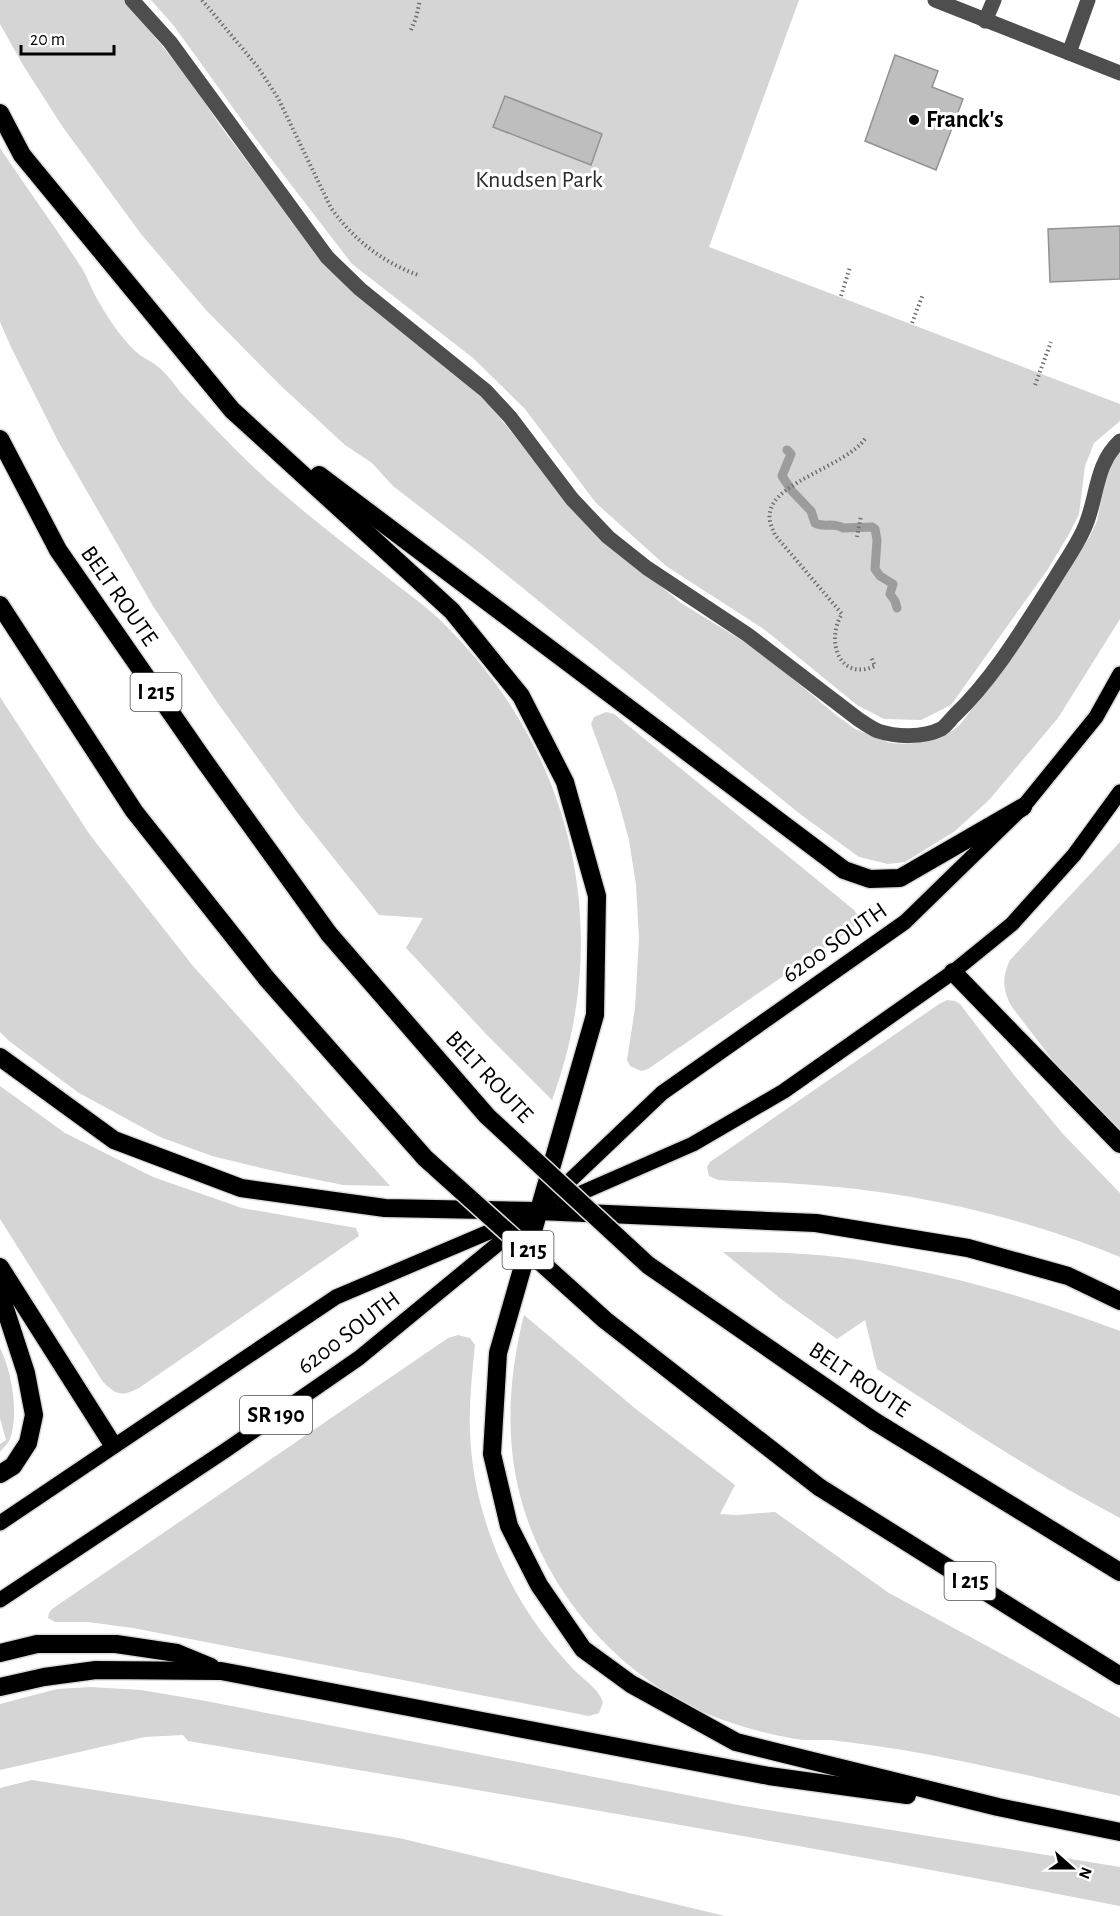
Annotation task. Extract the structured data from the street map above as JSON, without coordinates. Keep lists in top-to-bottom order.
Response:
{
  "streets": {
    "highway": ["BELT ROUTE", "I 215"],
    "main road": ["6200 SOUTH", "SR 190"]
  },
  "parks": ["Knudsen Park"],
  "places": ["Franck's"],
  "scale_bar": "20 m",
  "north": "right"
}
